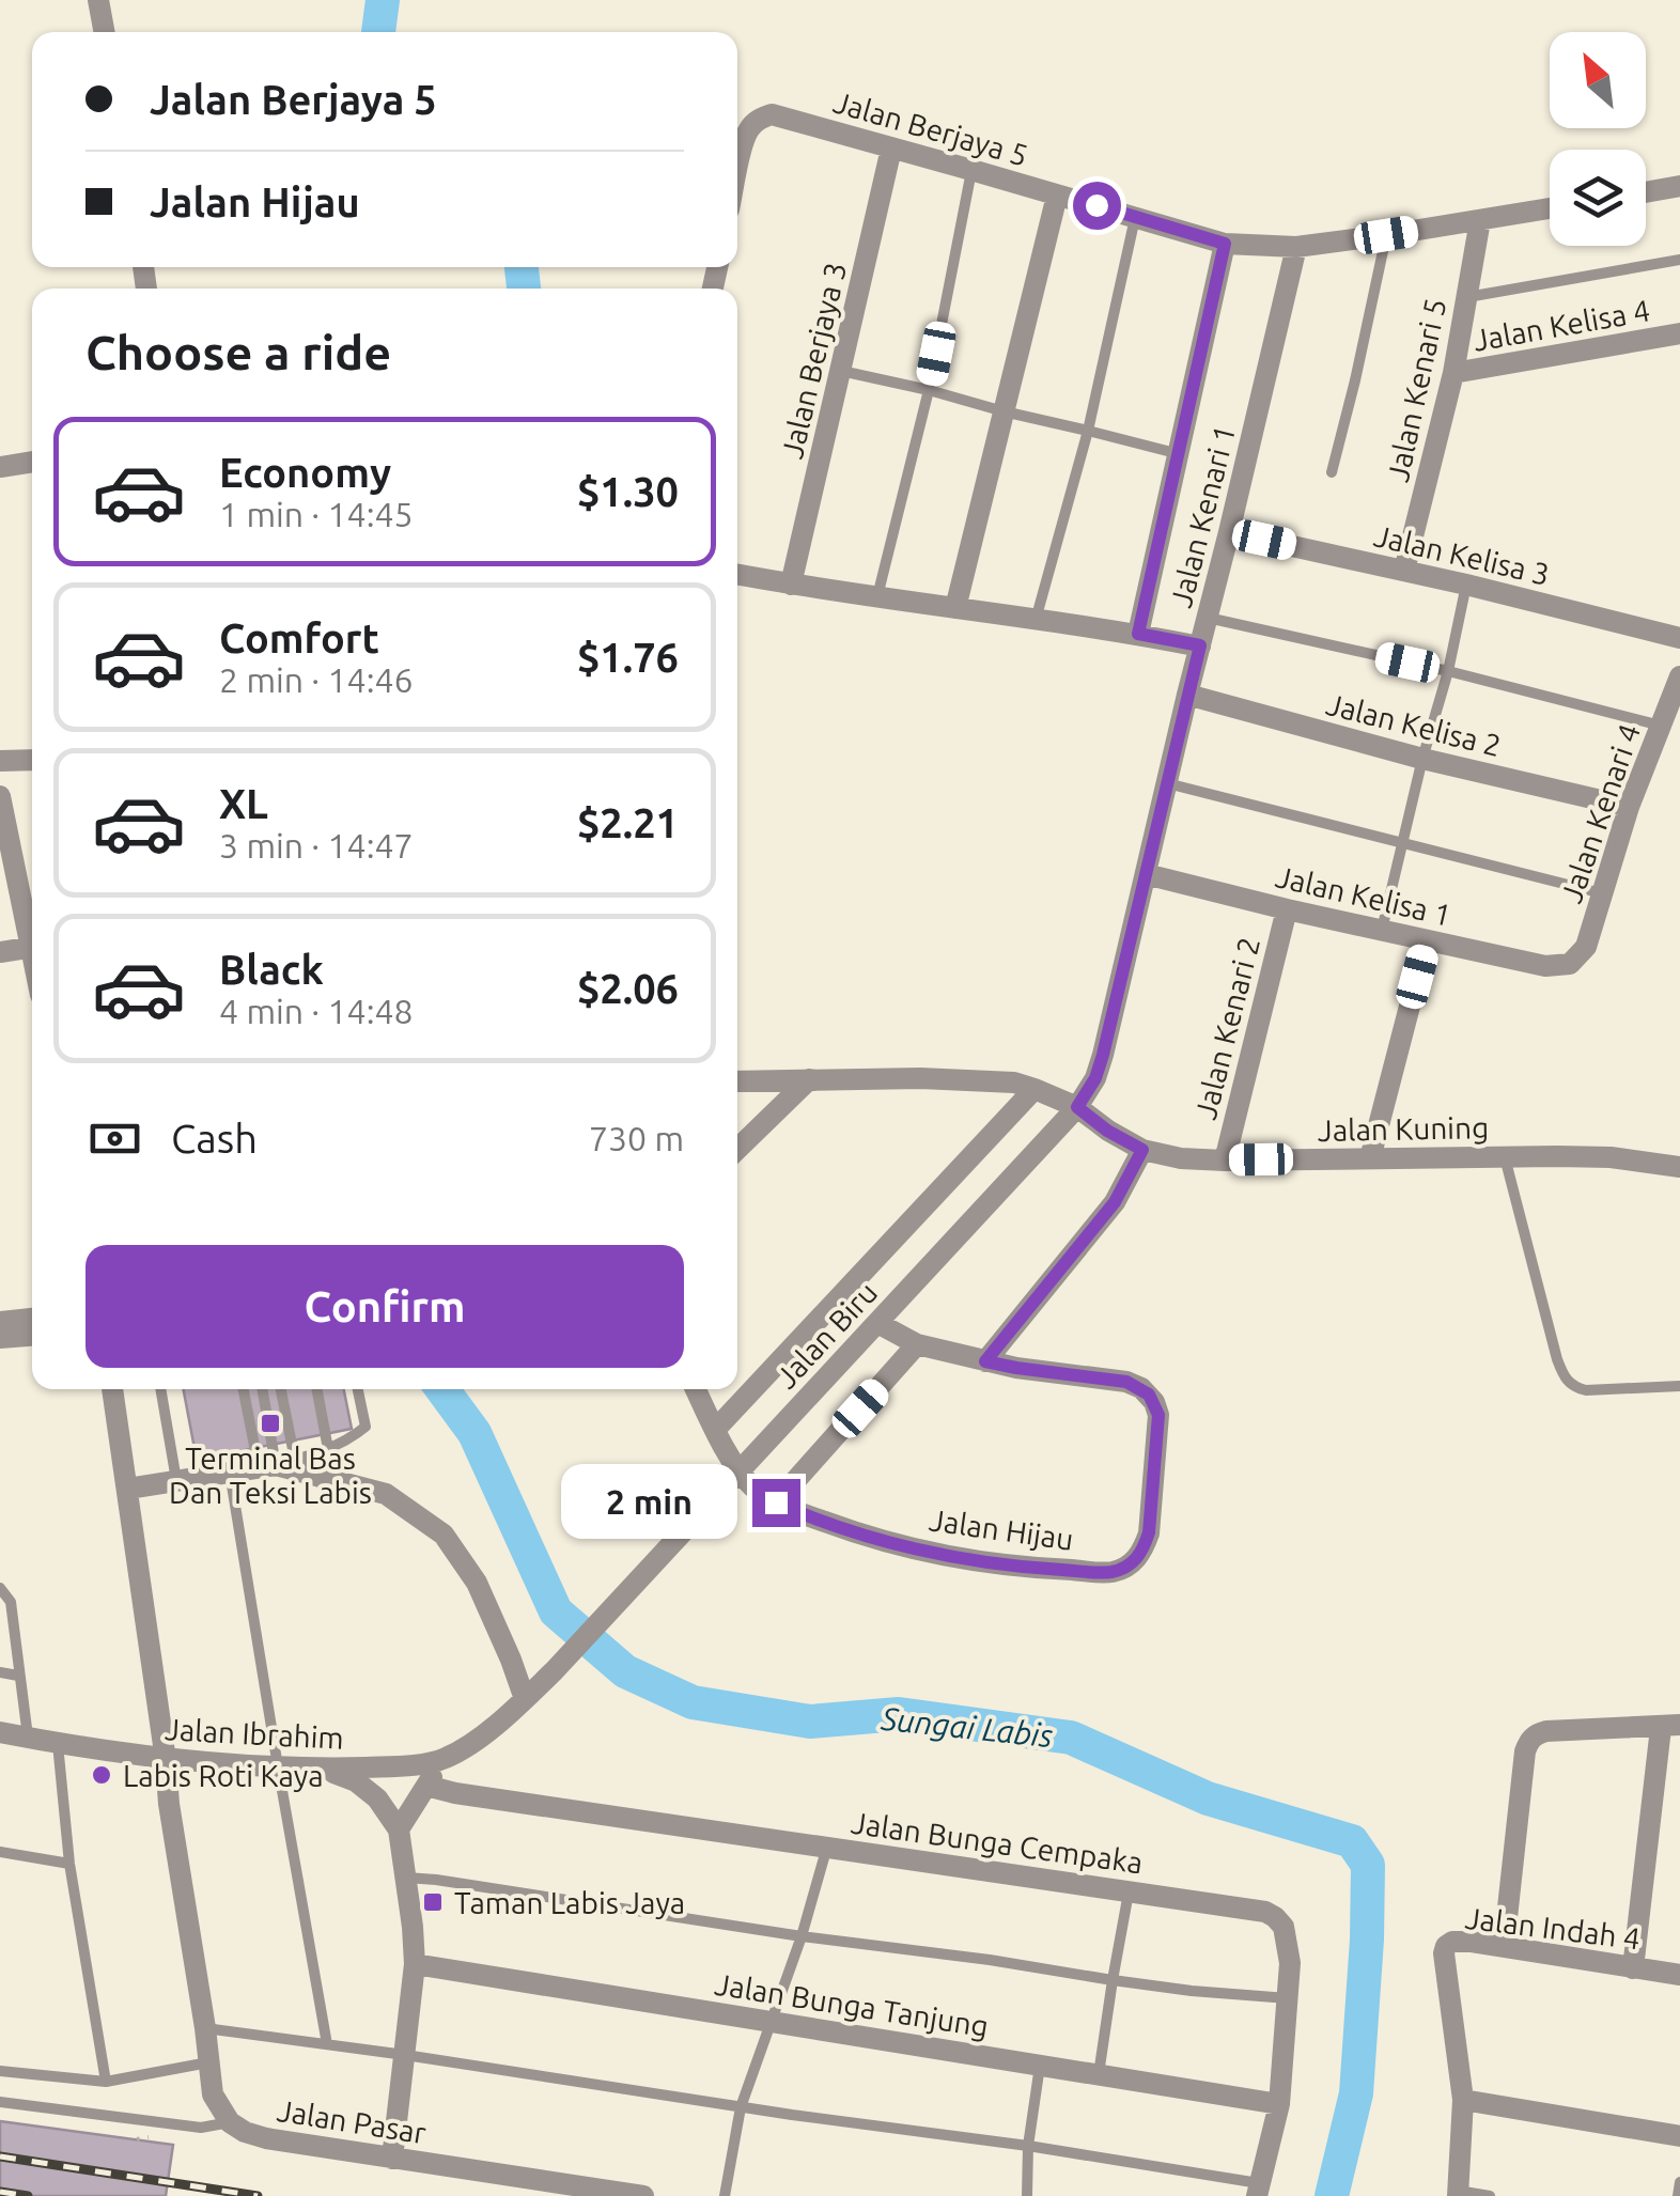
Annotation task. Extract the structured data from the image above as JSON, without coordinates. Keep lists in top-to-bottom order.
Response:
{
  "streets": {
    "street": [
      "Jalan Berjaya 5",
      "Jalan Kelisa 4",
      "Jalan Berjaya 3",
      "Jalan Kenari 5",
      "Jalan Kenari 1",
      "Jalan Kelisa 3",
      "Jalan Kelisa 2",
      "Jalan Kenari 4",
      "Jalan Kelisa 1",
      "Jalan Kenari 2",
      "Jalan Kuning",
      "Jalan Biru",
      "Jalan Hijau",
      "Jalan Ibrahim",
      "Jalan Bunga Cempaka",
      "Jalan Indah 4",
      "Jalan Bunga Tanjung",
      "Jalan Pasar"
    ]
  },
  "crossings": [
    ["Jalan Berjaya 5", "Jalan Berjaya 3"],
    ["Jalan Berjaya 5", "Jalan Kenari 5"],
    ["Jalan Berjaya 5", "Jalan Kenari 1"],
    ["Jalan Kelisa 4", "Jalan Kenari 5"],
    ["Jalan Kenari 5", "Jalan Kelisa 3"],
    ["Jalan Kenari 1", "Jalan Kelisa 3"],
    ["Jalan Kenari 1", "Jalan Kelisa 2"],
    ["Jalan Kenari 1", "Jalan Kelisa 1"],
    ["Jalan Kenari 1", "Jalan Kuning"],
    ["Jalan Kenari 1", "Jalan Biru"],
    ["Jalan Kelisa 2", "Jalan Kenari 4"],
    ["Jalan Kenari 4", "Jalan Kelisa 1"],
    ["Jalan Kelisa 1", "Jalan Kenari 2"],
    ["Jalan Kenari 2", "Jalan Kuning"],
    ["Jalan Kuning", "Jalan Biru"],
    ["Jalan Biru", "Jalan Hijau"],
    ["Jalan Bunga Cempaka", "Jalan Bunga Tanjung"]
  ],
  "water": ["Sungai Labis"],
  "places": {
    "transit": ["Terminal Bas Dan Teksi Labis", "Taman Labis Jaya"],
    "other": ["Labis Roti Kaya"]
  },
  "north": "top left",
  "page": {
    "banner": ["Jalan Berjaya 5", "Jalan Hijau"],
    "heading": "Choose a ride",
    "list": [
      {
        "name": "Economy",
        "note": "1 min · 14:45",
        "value": "$1.30"
      },
      {
        "name": "Comfort",
        "note": "2 min · 14:46",
        "value": "$1.76"
      },
      {
        "name": "XL",
        "note": "3 min · 14:47",
        "value": "$2.21"
      },
      {
        "name": "Black",
        "note": "4 min · 14:48",
        "value": "$2.06"
      }
    ],
    "pay": ["Cash", "730 m"],
    "buttons": "Confirm",
    "bubble": "2 min"
  }
}
